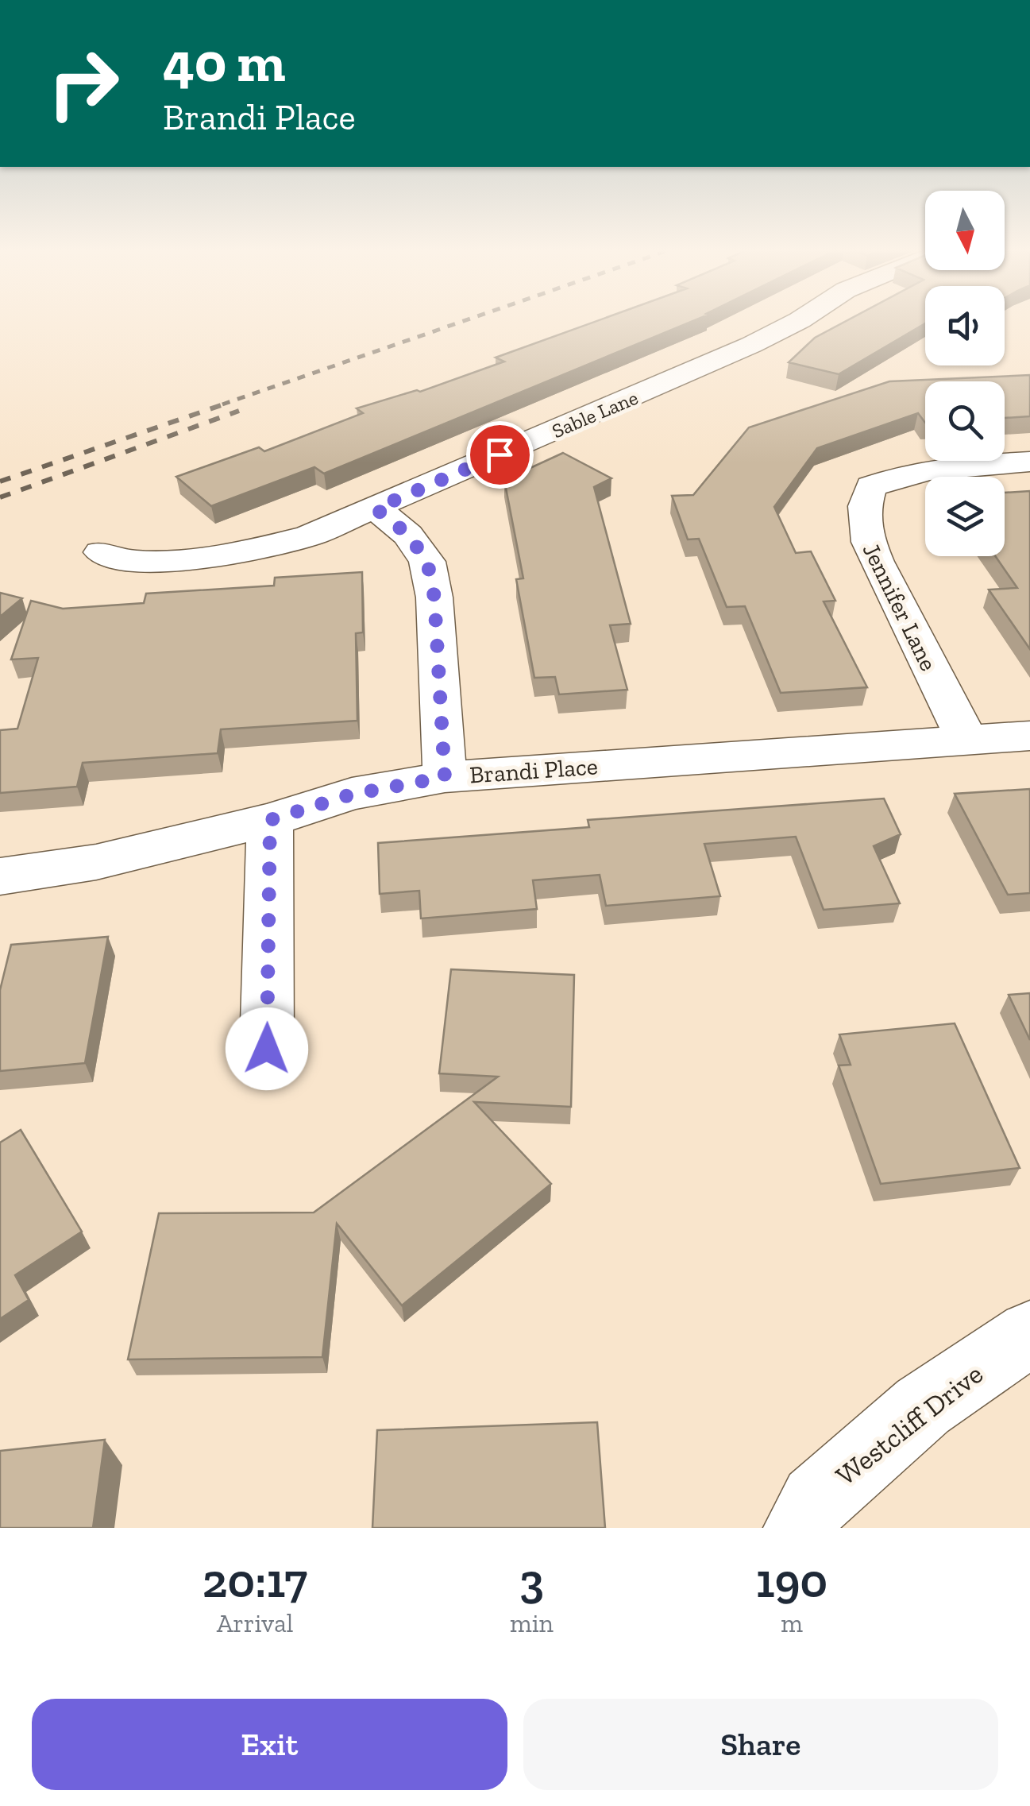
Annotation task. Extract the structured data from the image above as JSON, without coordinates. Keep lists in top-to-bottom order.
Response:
{
  "streets": {
    "street": [
      "Sable Lane",
      "Jennifer Lane",
      "Brandi Place",
      "Westcliff Drive"
    ]
  },
  "crossings": [
    ["Jennifer Lane", "Brandi Place"]
  ],
  "north": "bottom",
  "page": {
    "turn": ["40 m", "Brandi Place"],
    "eta": [
      "20:17",
      "Arrival",
      "3",
      "min",
      "190",
      "m"
    ],
    "buttons": ["Exit", "Share"]
  }
}
